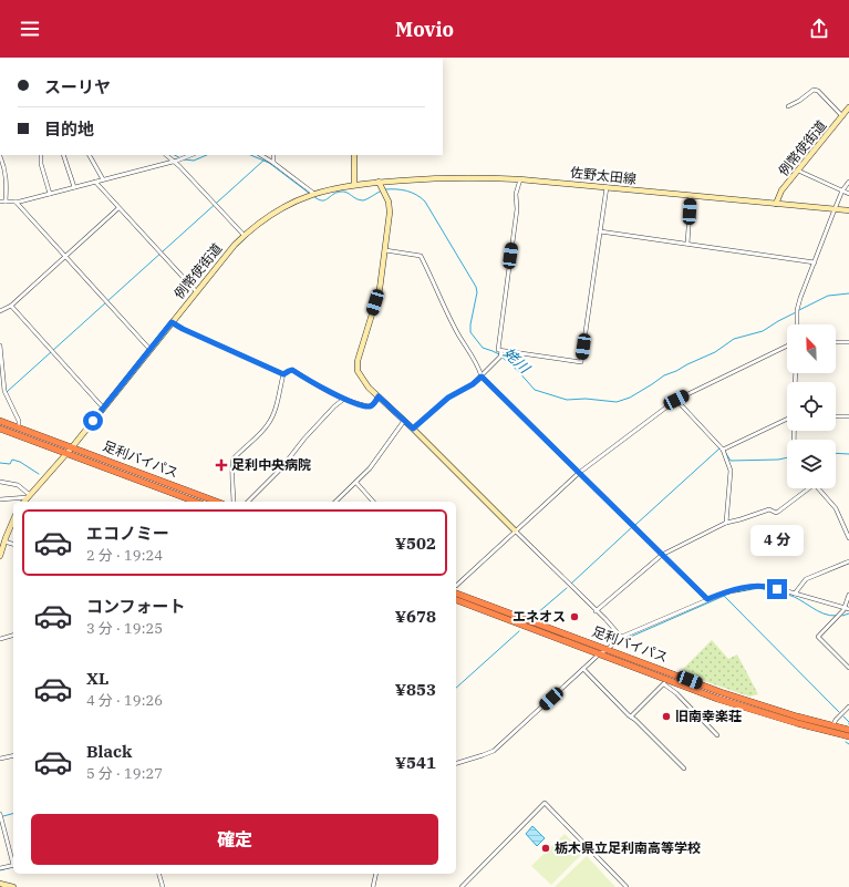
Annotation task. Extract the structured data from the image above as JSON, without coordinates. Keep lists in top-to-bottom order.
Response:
{
  "streets": {
    "highway": ["足利バイパス"],
    "main road": ["例幣使街道", "佐野太田線"]
  },
  "crossings": [
    ["例幣使街道", "佐野太田線"],
    ["例幣使街道", "足利バイパス"]
  ],
  "water": ["姥川"],
  "places": {
    "health": ["足利中央病院"],
    "other": ["エネオス", "旧南幸楽荘", "栃木県立足利南高等学校"]
  },
  "north": "top left",
  "page": {
    "header": "Movio",
    "banner": ["スーリヤ", "目的地"],
    "list": [
      {
        "name": "エコノミー",
        "note": "2 分 · 19:24",
        "value": "¥502"
      },
      {
        "name": "コンフォート",
        "note": "3 分 · 19:25",
        "value": "¥678"
      },
      {
        "name": "XL",
        "note": "4 分 · 19:26",
        "value": "¥853"
      },
      {
        "name": "Black",
        "note": "5 分 · 19:27",
        "value": "¥541"
      }
    ],
    "bubble": "4 分",
    "buttons": "確定"
  }
}
